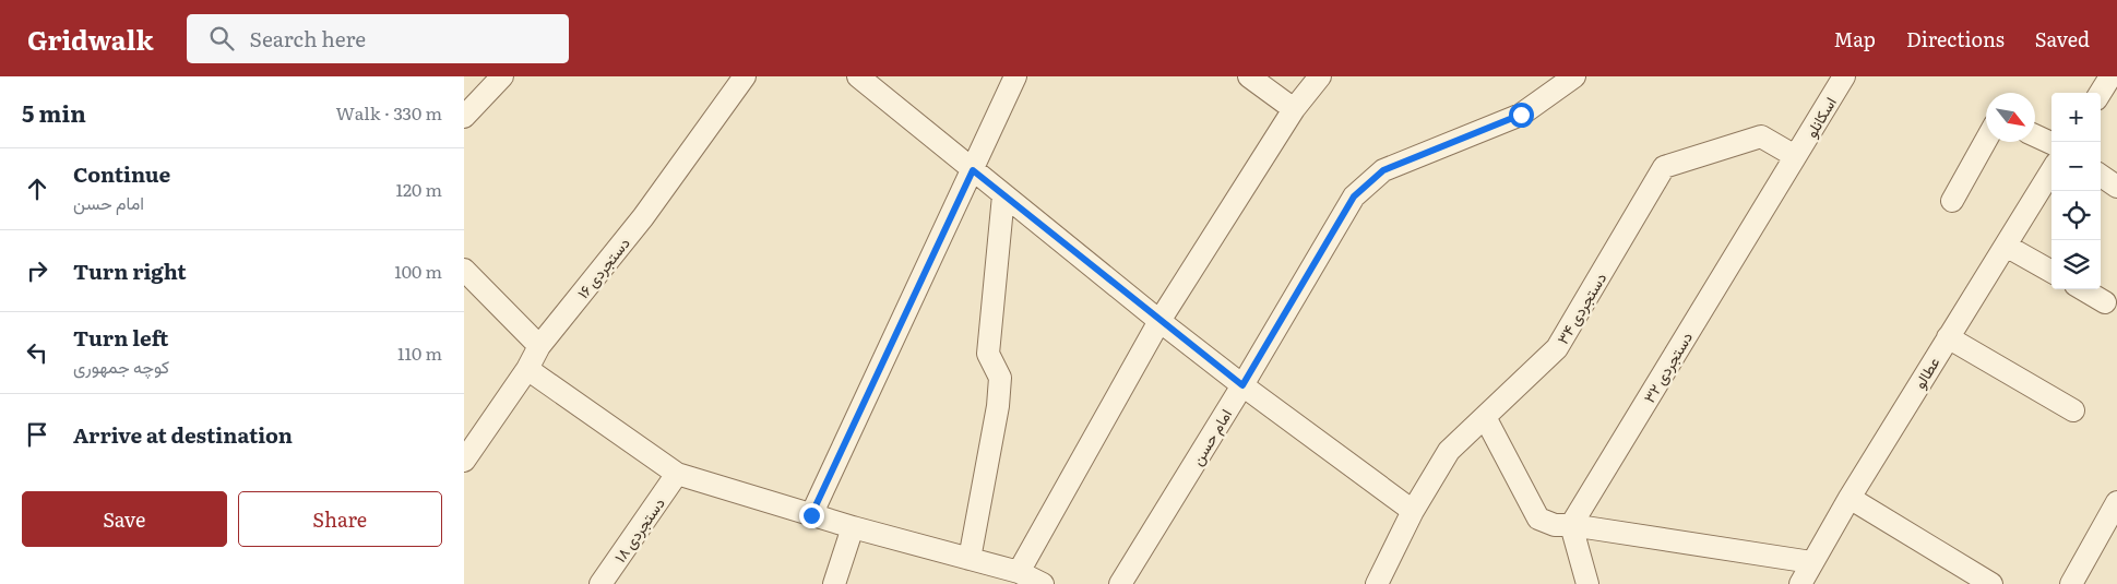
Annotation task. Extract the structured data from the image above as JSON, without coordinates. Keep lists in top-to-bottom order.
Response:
{
  "streets": {
    "street": [
      "اسکانلو",
      "دستجردی ۱۶",
      "دستجردی ۳۴",
      "دستجردی ۳۲",
      "عطالو",
      "امام حسن",
      "دستجردی ۱۸"
    ]
  },
  "crossings": [
    ["اسکانلو", "دستجردی ۳۴"],
    ["اسکانلو", "دستجردی ۳۲"],
    ["دستجردی ۳۴", "دستجردی ۳۲"]
  ],
  "north": "bottom right",
  "page": {
    "header": "Gridwalk",
    "search": "Search here",
    "nav": ["Map", "Directions", "Saved"],
    "heading": ["5 min", "Walk · 330 m"],
    "map_buttons": ["+", "−"],
    "list": [
      ["Continue", "امام حسن", "120 m"],
      ["Turn right", "100 m"],
      ["Turn left", "کوچه جمهوری", "110 m"],
      "Arrive at destination"
    ],
    "buttons": ["Save", "Share"]
  }
}
